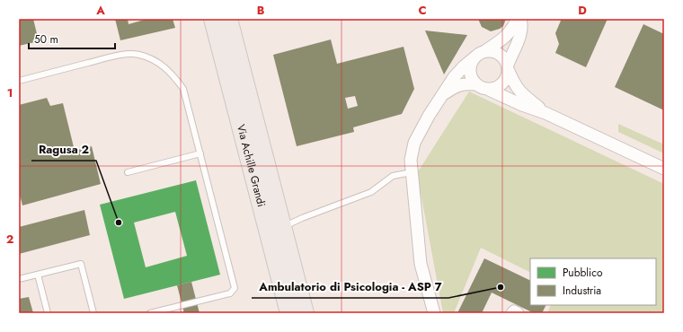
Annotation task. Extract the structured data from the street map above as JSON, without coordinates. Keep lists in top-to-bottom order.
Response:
{
  "streets": {
    "main road": ["Via Achille Grandi"]
  },
  "places": ["Ragusa 2", "Ambulatorio di Psicologia - ASP 7"],
  "legend": ["Pubblico", "Industria"],
  "scale_bar": "50 m",
  "grid": {
    "columns": [
      "A",
      "B",
      "C",
      "D"
    ],
    "rows": ["1", "2"]
  }
}
